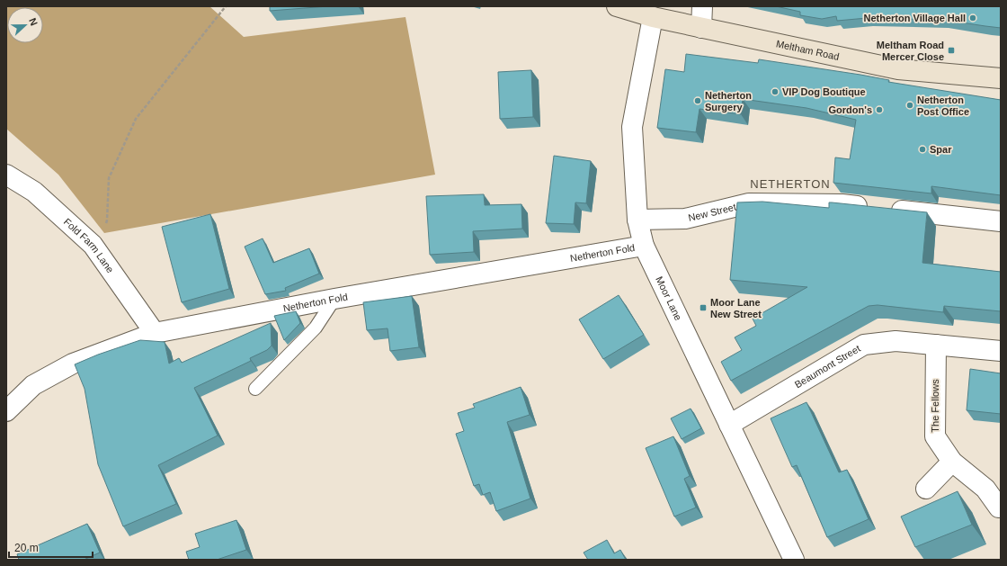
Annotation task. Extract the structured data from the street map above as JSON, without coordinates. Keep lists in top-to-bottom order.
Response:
{
  "streets": {
    "main road": ["Meltham Road"],
    "street": [
      "New Street",
      "Fold Farm Lane",
      "Netherton Fold",
      "Moor Lane",
      "Beaumont Street",
      "The Fellows"
    ]
  },
  "crossings": [
    ["Meltham Road", "Moor Lane"],
    ["New Street", "Moor Lane"],
    ["Fold Farm Lane", "Netherton Fold"],
    ["Netherton Fold", "Moor Lane"],
    ["Moor Lane", "Beaumont Street"],
    ["Beaumont Street", "The Fellows"]
  ],
  "districts": ["NETHERTON"],
  "places": {
    "other": [
      "Netherton Village Hall",
      "VIP Dog Boutique",
      "Netherton Surgery",
      "Netherton Post Office",
      "Gordon's",
      "Spar"
    ],
    "transit": ["Meltham Road Mercer Close", "Moor Lane New Street"]
  },
  "scale_bar": "20 m",
  "north": "right"
}
